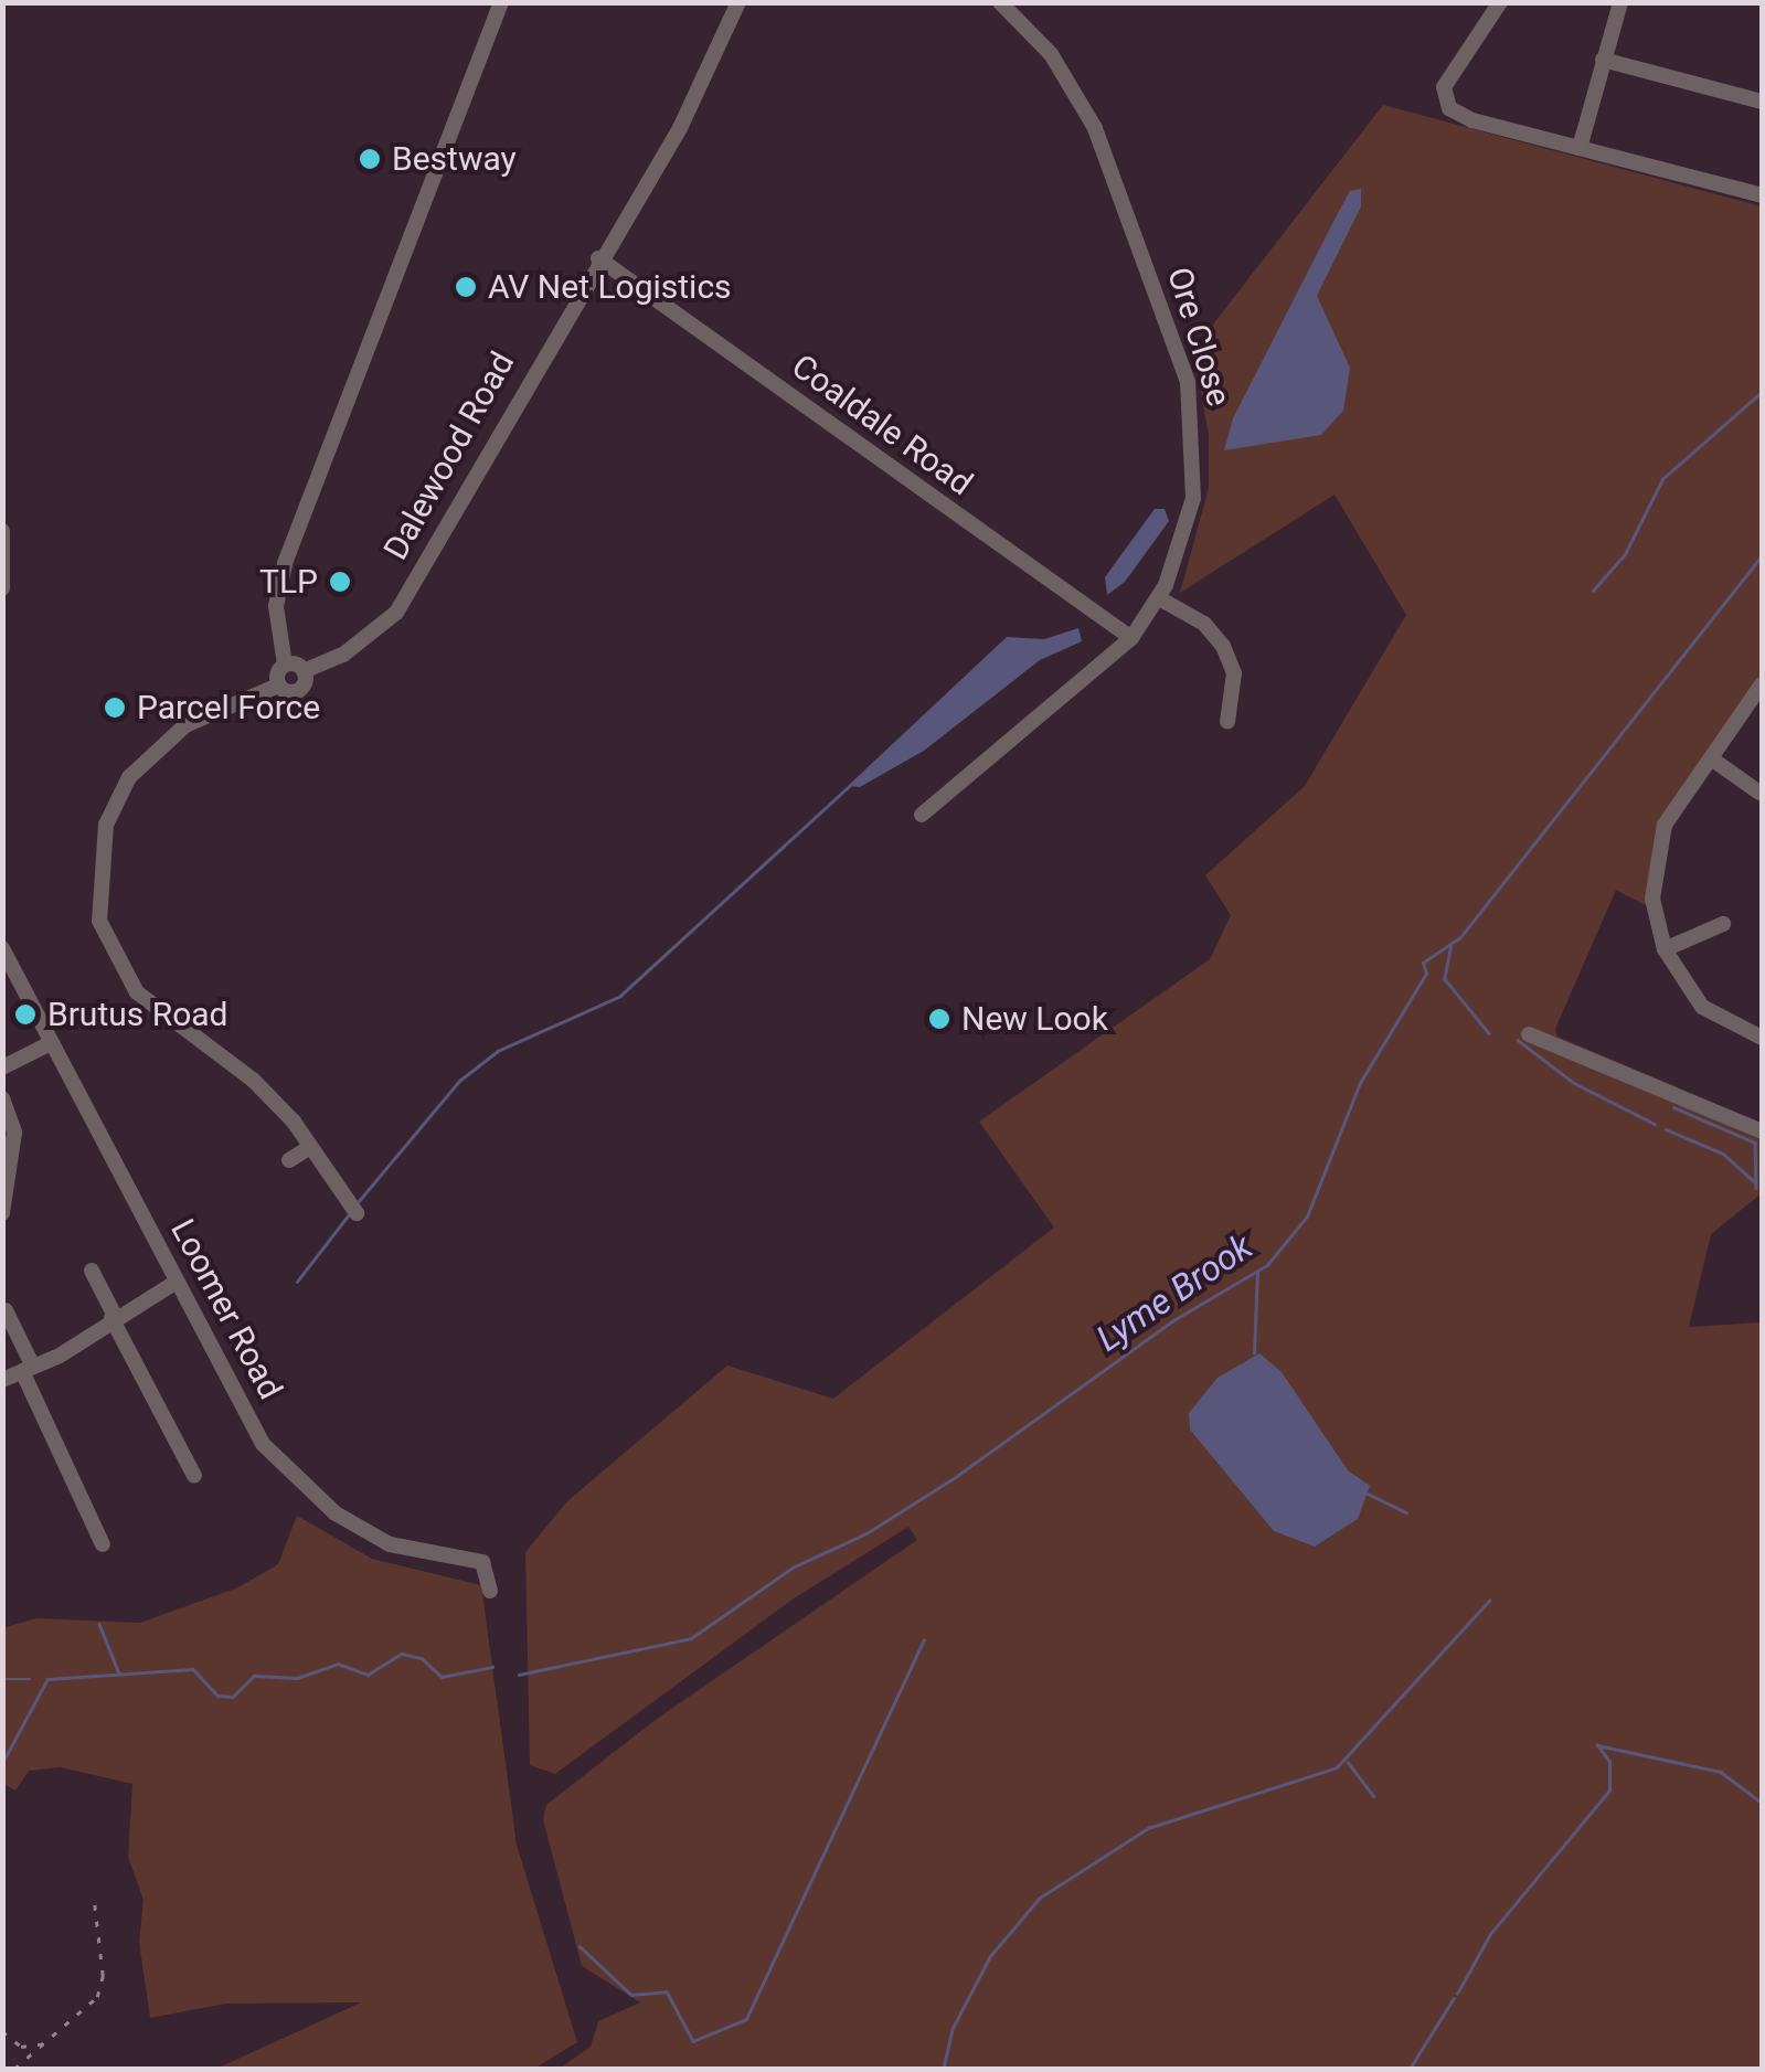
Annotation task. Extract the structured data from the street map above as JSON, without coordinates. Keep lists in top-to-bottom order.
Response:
{
  "streets": {
    "street": [
      "Ore Close",
      "Coaldale Road",
      "Dalewood Road",
      "Loomer Road"
    ]
  },
  "crossings": [
    ["Ore Close", "Coaldale Road"],
    ["Coaldale Road", "Dalewood Road"]
  ],
  "water": ["Lyme Brook"],
  "places": [
    "Bestway",
    "AV Net Logistics",
    "TLP",
    "Parcel Force",
    "Brutus Road",
    "New Look"
  ]
}
